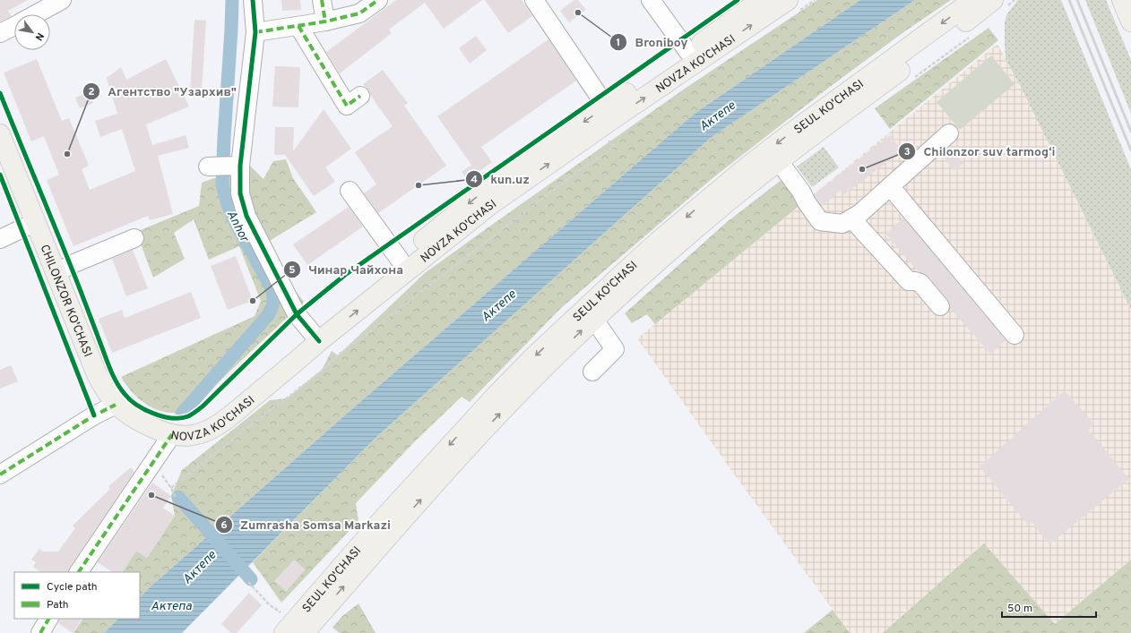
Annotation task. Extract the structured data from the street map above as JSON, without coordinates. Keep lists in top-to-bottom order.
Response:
{
  "streets": {
    "main road": ["NOVZA KO'CHASI", "SEUL KO'CHASI", "CHILONZOR KO'CHASI"]
  },
  "crossings": [
    ["NOVZA KO'CHASI", "CHILONZOR KO'CHASI"]
  ],
  "water": ["Актепе", "Anhor", "Актепа"],
  "places": [
    "Broniboy",
    "Агентство \"Узархив\"",
    "Chilonzor suv tarmog‘i",
    "kun.uz",
    "Чинар Чайхона",
    "Zumrasha Somsa Markazi"
  ],
  "legend": ["Cycle path", "Path"],
  "scale_bar": "50 m",
  "north": "bottom right"
}
